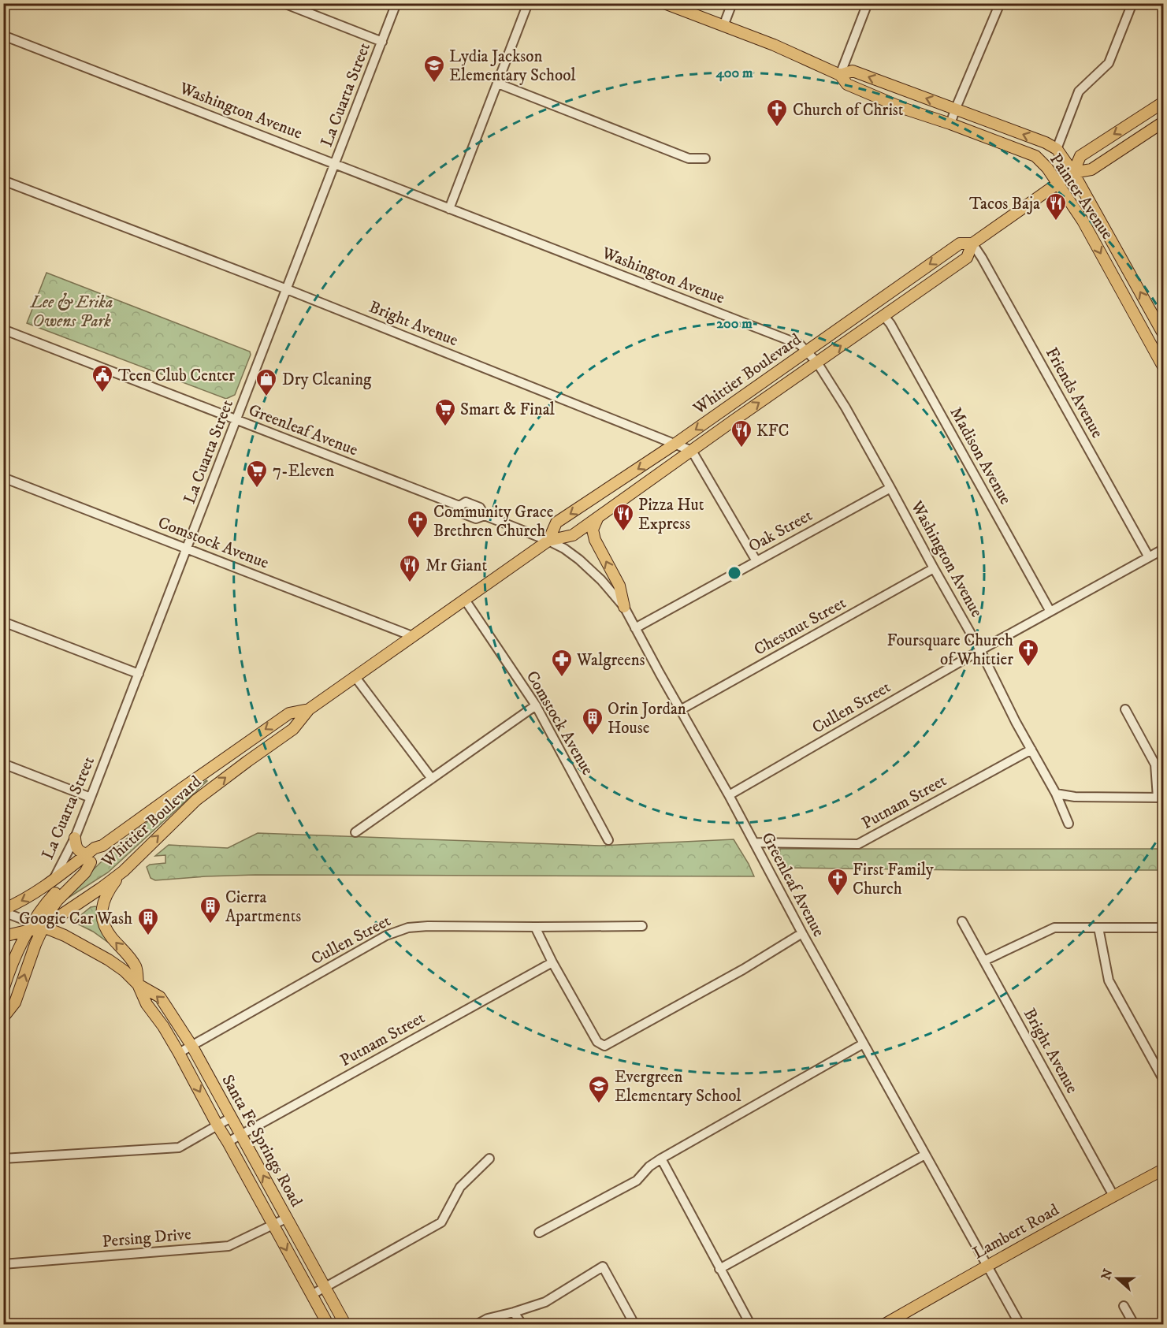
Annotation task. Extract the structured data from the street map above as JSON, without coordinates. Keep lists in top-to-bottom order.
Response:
{
  "streets": {
    "main road": [
      "Painter Avenue",
      "Whittier Boulevard",
      "Santa Fe Springs Road",
      "Lambert Road"
    ],
    "street": [
      "La Cuarta Street",
      "Washington Avenue",
      "Bright Avenue",
      "Friends Avenue",
      "Greenleaf Avenue",
      "Madison Avenue",
      "Oak Street",
      "Comstock Avenue",
      "Chestnut Street",
      "Cullen Street",
      "Putnam Street",
      "Persing Drive"
    ]
  },
  "crossings": [
    ["La Cuarta Street", "Washington Avenue"],
    ["La Cuarta Street", "Bright Avenue"],
    ["La Cuarta Street", "Whittier Boulevard"],
    ["La Cuarta Street", "Greenleaf Avenue"],
    ["La Cuarta Street", "Comstock Avenue"],
    ["Washington Avenue", "Whittier Boulevard"],
    ["Washington Avenue", "Oak Street"],
    ["Washington Avenue", "Chestnut Street"],
    ["Washington Avenue", "Cullen Street"],
    ["Washington Avenue", "Putnam Street"],
    ["Painter Avenue", "Whittier Boulevard"],
    ["Bright Avenue", "Whittier Boulevard"],
    ["Bright Avenue", "Lambert Road"],
    ["Whittier Boulevard", "Friends Avenue"],
    ["Whittier Boulevard", "Greenleaf Avenue"],
    ["Whittier Boulevard", "Madison Avenue"],
    ["Whittier Boulevard", "Comstock Avenue"],
    ["Whittier Boulevard", "Santa Fe Springs Road"],
    ["Friends Avenue", "Cullen Street"],
    ["Greenleaf Avenue", "Oak Street"],
    ["Greenleaf Avenue", "Chestnut Street"],
    ["Greenleaf Avenue", "Cullen Street"],
    ["Greenleaf Avenue", "Putnam Street"],
    ["Greenleaf Avenue", "Lambert Road"],
    ["Madison Avenue", "Cullen Street"],
    ["Cullen Street", "Santa Fe Springs Road"],
    ["Putnam Street", "Santa Fe Springs Road"],
    ["Santa Fe Springs Road", "Persing Drive"]
  ],
  "parks": ["Lee & Erika Owens Park"],
  "places": {
    "school or university": ["Lydia Jackson Elementary School", "Evergreen Elementary School"],
    "church": [
      "Church of Christ",
      "Community Grace Brethren Church",
      "Foursquare Church of Whittier",
      "First Family Church"
    ],
    "restaurant": [
      "Tacos Baja",
      "KFC",
      "Pizza Hut Express",
      "Mr Giant"
    ],
    "public building": ["Teen Club Center"],
    "shop": ["Dry Cleaning"],
    "supermarket": ["Smart & Final", "7-Eleven"],
    "pharmacy": ["Walgreens"],
    "building": ["Orin Jordan House", "Cierra Apartments", "Googie Car Wash"]
  },
  "north": "left",
  "rings": ["400 m", "200 m"]
}
